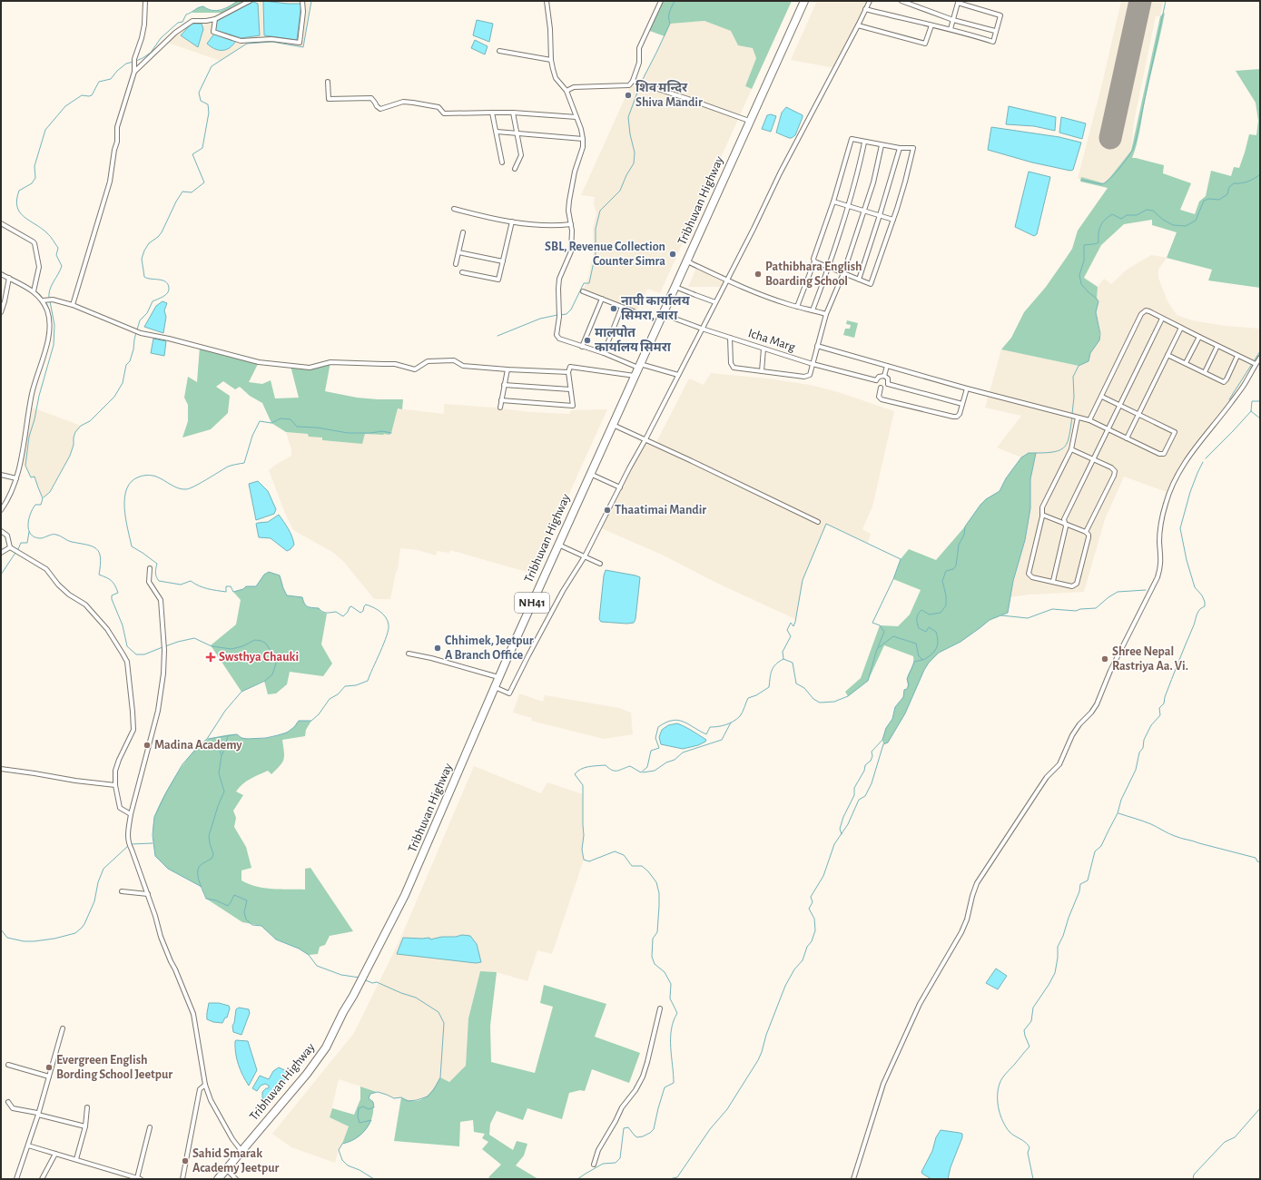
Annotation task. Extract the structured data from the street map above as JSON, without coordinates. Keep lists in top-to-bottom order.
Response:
{
  "streets": {
    "highway": ["Tribhuvan Highway", "NH41"],
    "street": ["Icha Marg"]
  },
  "crossings": [
    ["Tribhuvan Highway", "Icha Marg"]
  ],
  "places": {
    "other": [
      "शिव मन्दिर Shiva Mandir",
      "SBL, Revenue Collection Counter Simra",
      "Pathibhara English Boarding School",
      "नापी कार्यालय सिमरा, बारा",
      "मालपोत कार्यालय सिमरा",
      "Thaatimai Mandir",
      "Chhimek, Jeetpur A Branch Office",
      "Shree Nepal Rastriya Aa. Vi.",
      "Madina Academy",
      "Evergreen English Bording School Jeetpur",
      "Sahid Smarak Academy Jeetpur"
    ],
    "health": ["Swsthya Chauki"]
  }
}
